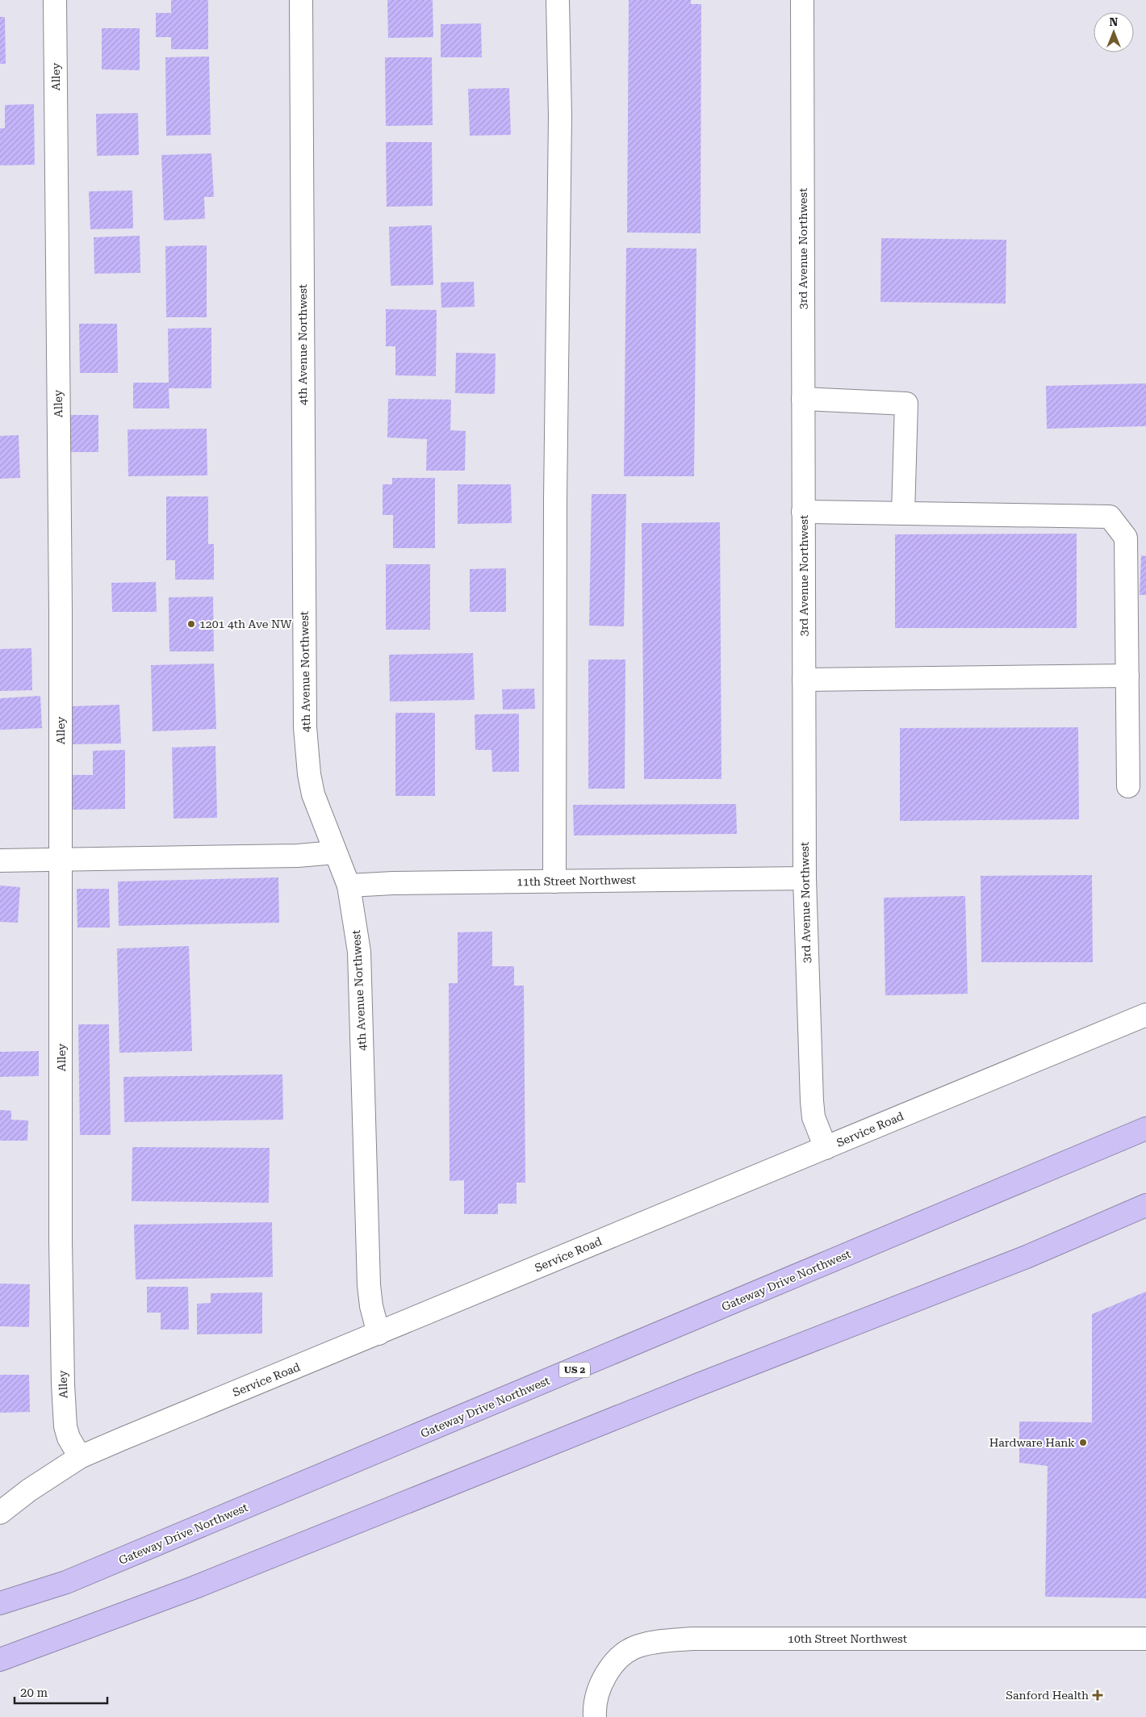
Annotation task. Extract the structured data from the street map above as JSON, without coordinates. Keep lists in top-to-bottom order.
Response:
{
  "streets": {
    "highway": ["Gateway Drive Northwest", "US 2"],
    "street": [
      "Alley",
      "3rd Avenue Northwest",
      "4th Avenue Northwest",
      "11th Street Northwest",
      "Service Road",
      "10th Street Northwest"
    ]
  },
  "crossings": [
    ["Alley", "Service Road"],
    ["3rd Avenue Northwest", "11th Street Northwest"],
    ["3rd Avenue Northwest", "Service Road"],
    ["4th Avenue Northwest", "11th Street Northwest"],
    ["4th Avenue Northwest", "Service Road"]
  ],
  "places": {
    "other": ["1201 4th Ave NW", "Hardware Hank"],
    "health": ["Sanford Health"]
  },
  "scale_bar": "20 m",
  "north": "top"
}
